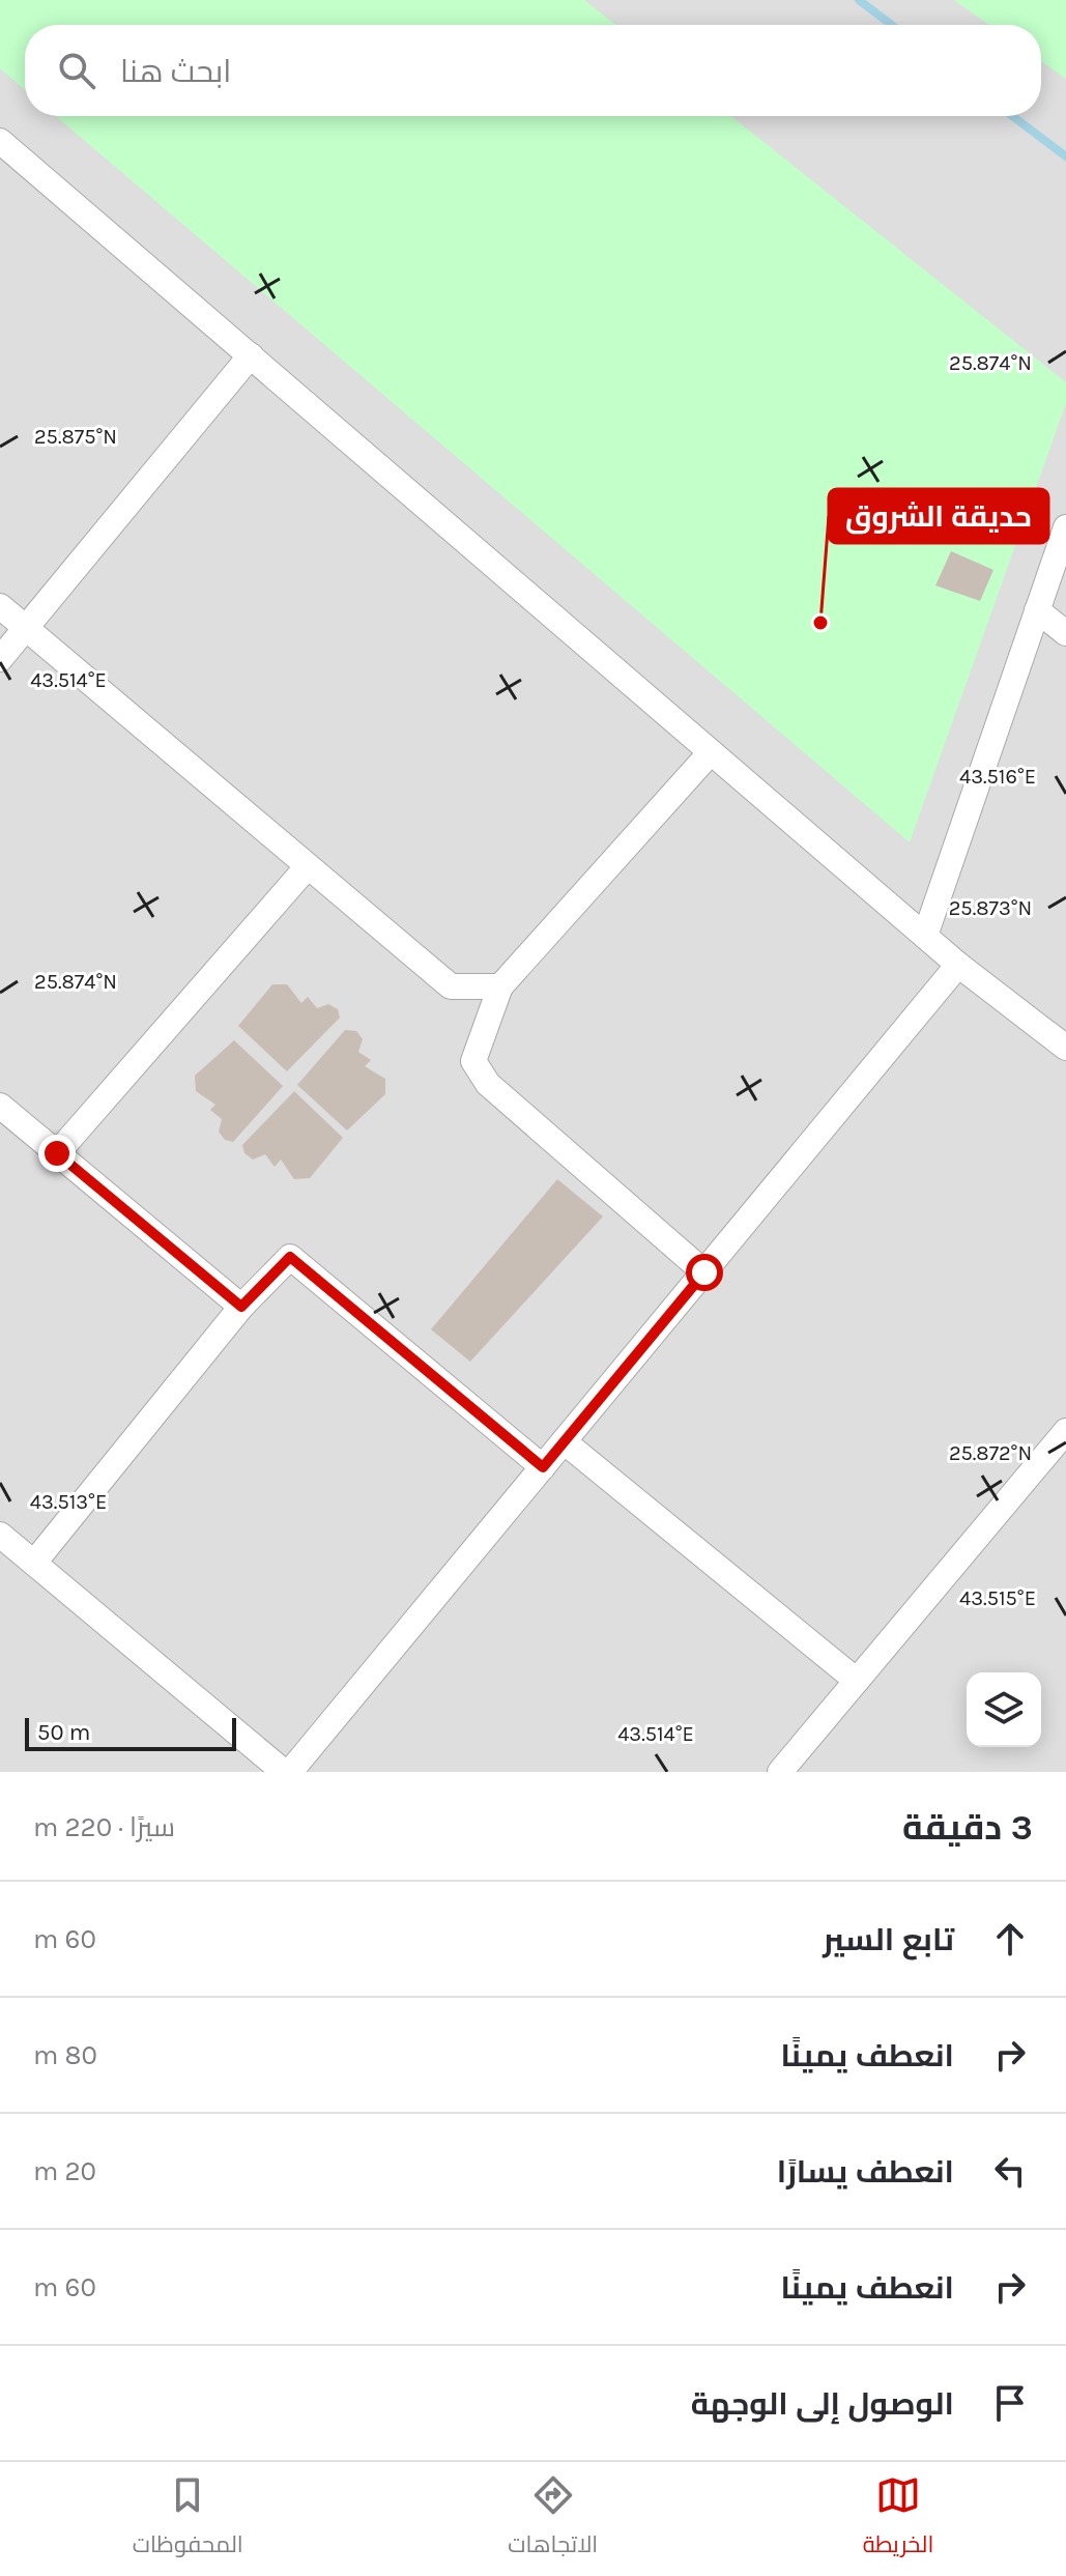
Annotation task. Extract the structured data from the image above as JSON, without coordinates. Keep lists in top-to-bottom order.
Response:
{
  "places": ["حديقة الشروق"],
  "scale_bar": "50 m",
  "page": {
    "search": "ابحث هنا",
    "scale": "50 m",
    "heading": ["3 دقيقة", "سيرًا · 220 m"],
    "list": [
      ["تابع السير", "60 m"],
      ["انعطف يمينًا", "80 m"],
      ["انعطف يسارًا", "20 m"],
      ["انعطف يمينًا", "60 m"],
      "الوصول إلى الوجهة"
    ],
    "nav": ["الخريطة", "الاتجاهات", "المحفوظات"]
  },
  "coordinates": [
    "25.874°N",
    "25.875°N",
    "43.514°E",
    "43.516°E",
    "25.873°N",
    "25.872°N",
    "43.513°E",
    "43.515°E"
  ]
}
